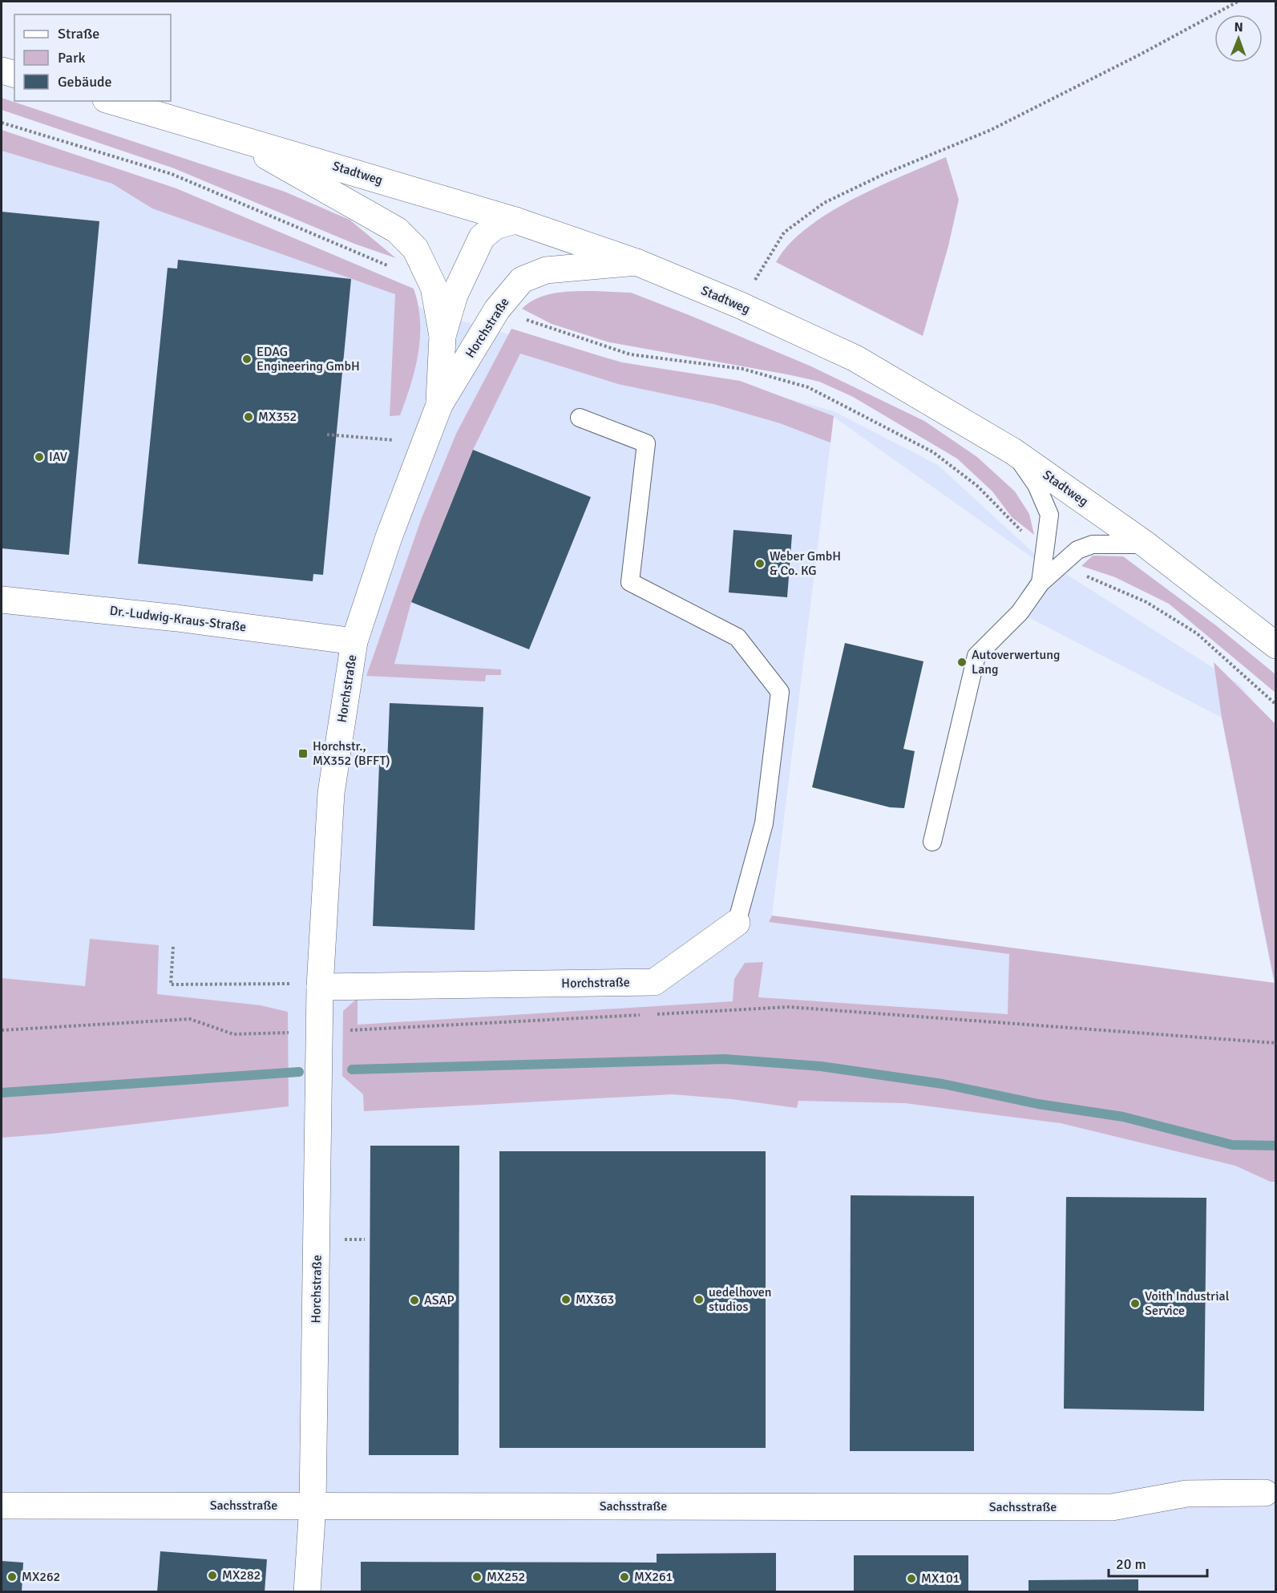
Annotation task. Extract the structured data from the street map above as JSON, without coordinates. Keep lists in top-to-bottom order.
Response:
{
  "streets": {
    "street": [
      "Stadtweg",
      "Horchstraße",
      "Dr.-Ludwig-Kraus-Straße",
      "Sachsstraße"
    ]
  },
  "crossings": [
    ["Stadtweg", "Horchstraße"],
    ["Horchstraße", "Dr.-Ludwig-Kraus-Straße"],
    ["Horchstraße", "Sachsstraße"]
  ],
  "places": {
    "other": [
      "EDAG Engineering GmbH",
      "MX352",
      "IAV",
      "Weber GmbH & Co. KG",
      "Autoverwertung Lang",
      "MX363",
      "uedelhoven studios",
      "ASAP",
      "Voith Industrial Service",
      "MX282",
      "MX262",
      "MX252",
      "MX261",
      "MX101"
    ],
    "transit": ["Horchstr., MX352 (BFFT)"]
  },
  "legend": ["Straße", "Park", "Gebäude"],
  "scale_bar": "20 m",
  "north": "top"
}
